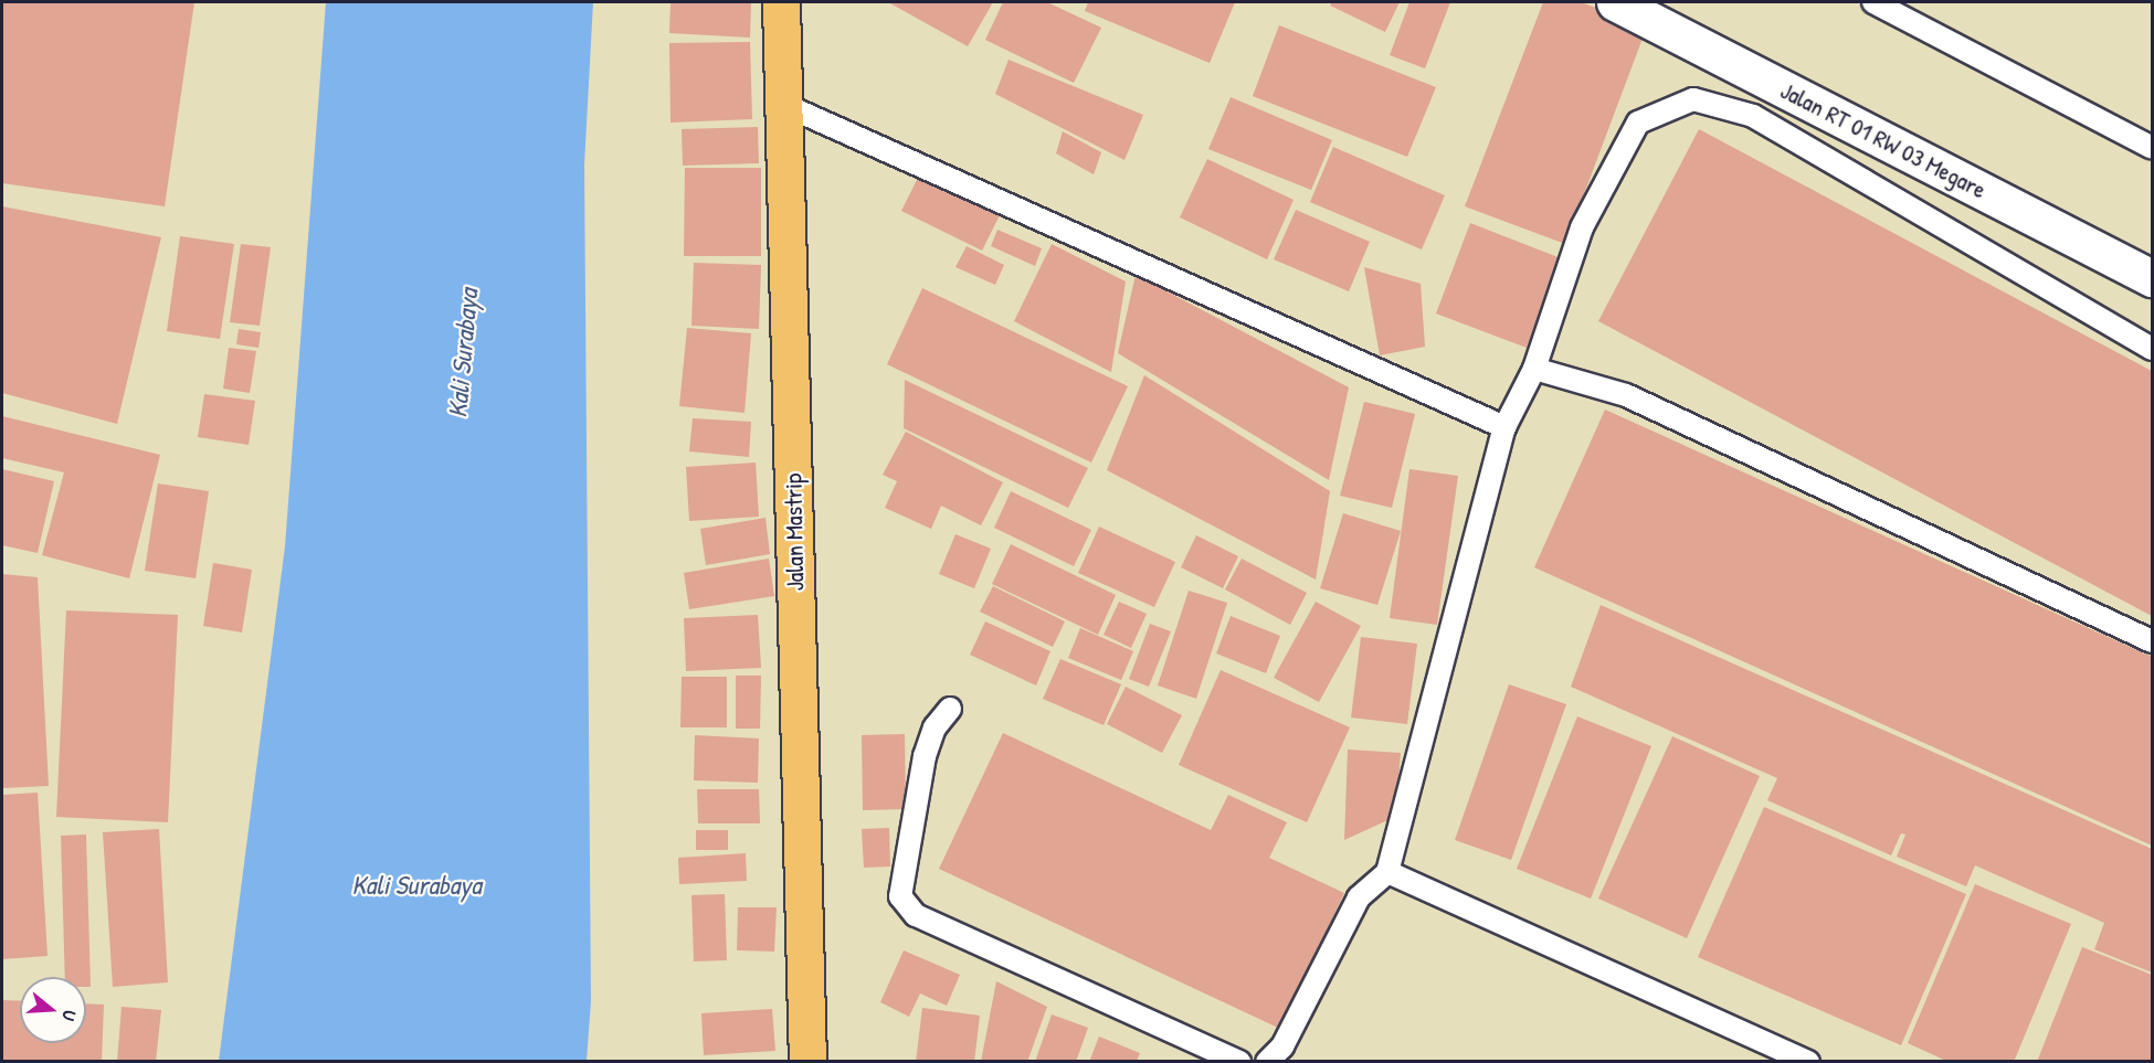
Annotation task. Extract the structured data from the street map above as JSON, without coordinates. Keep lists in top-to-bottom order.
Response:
{
  "streets": {
    "main road": ["Jalan Mastrip"],
    "street": ["Jalan RT 01 RW 03 Megare"]
  },
  "water": ["Kali Surabaya"],
  "north": "right"
}
